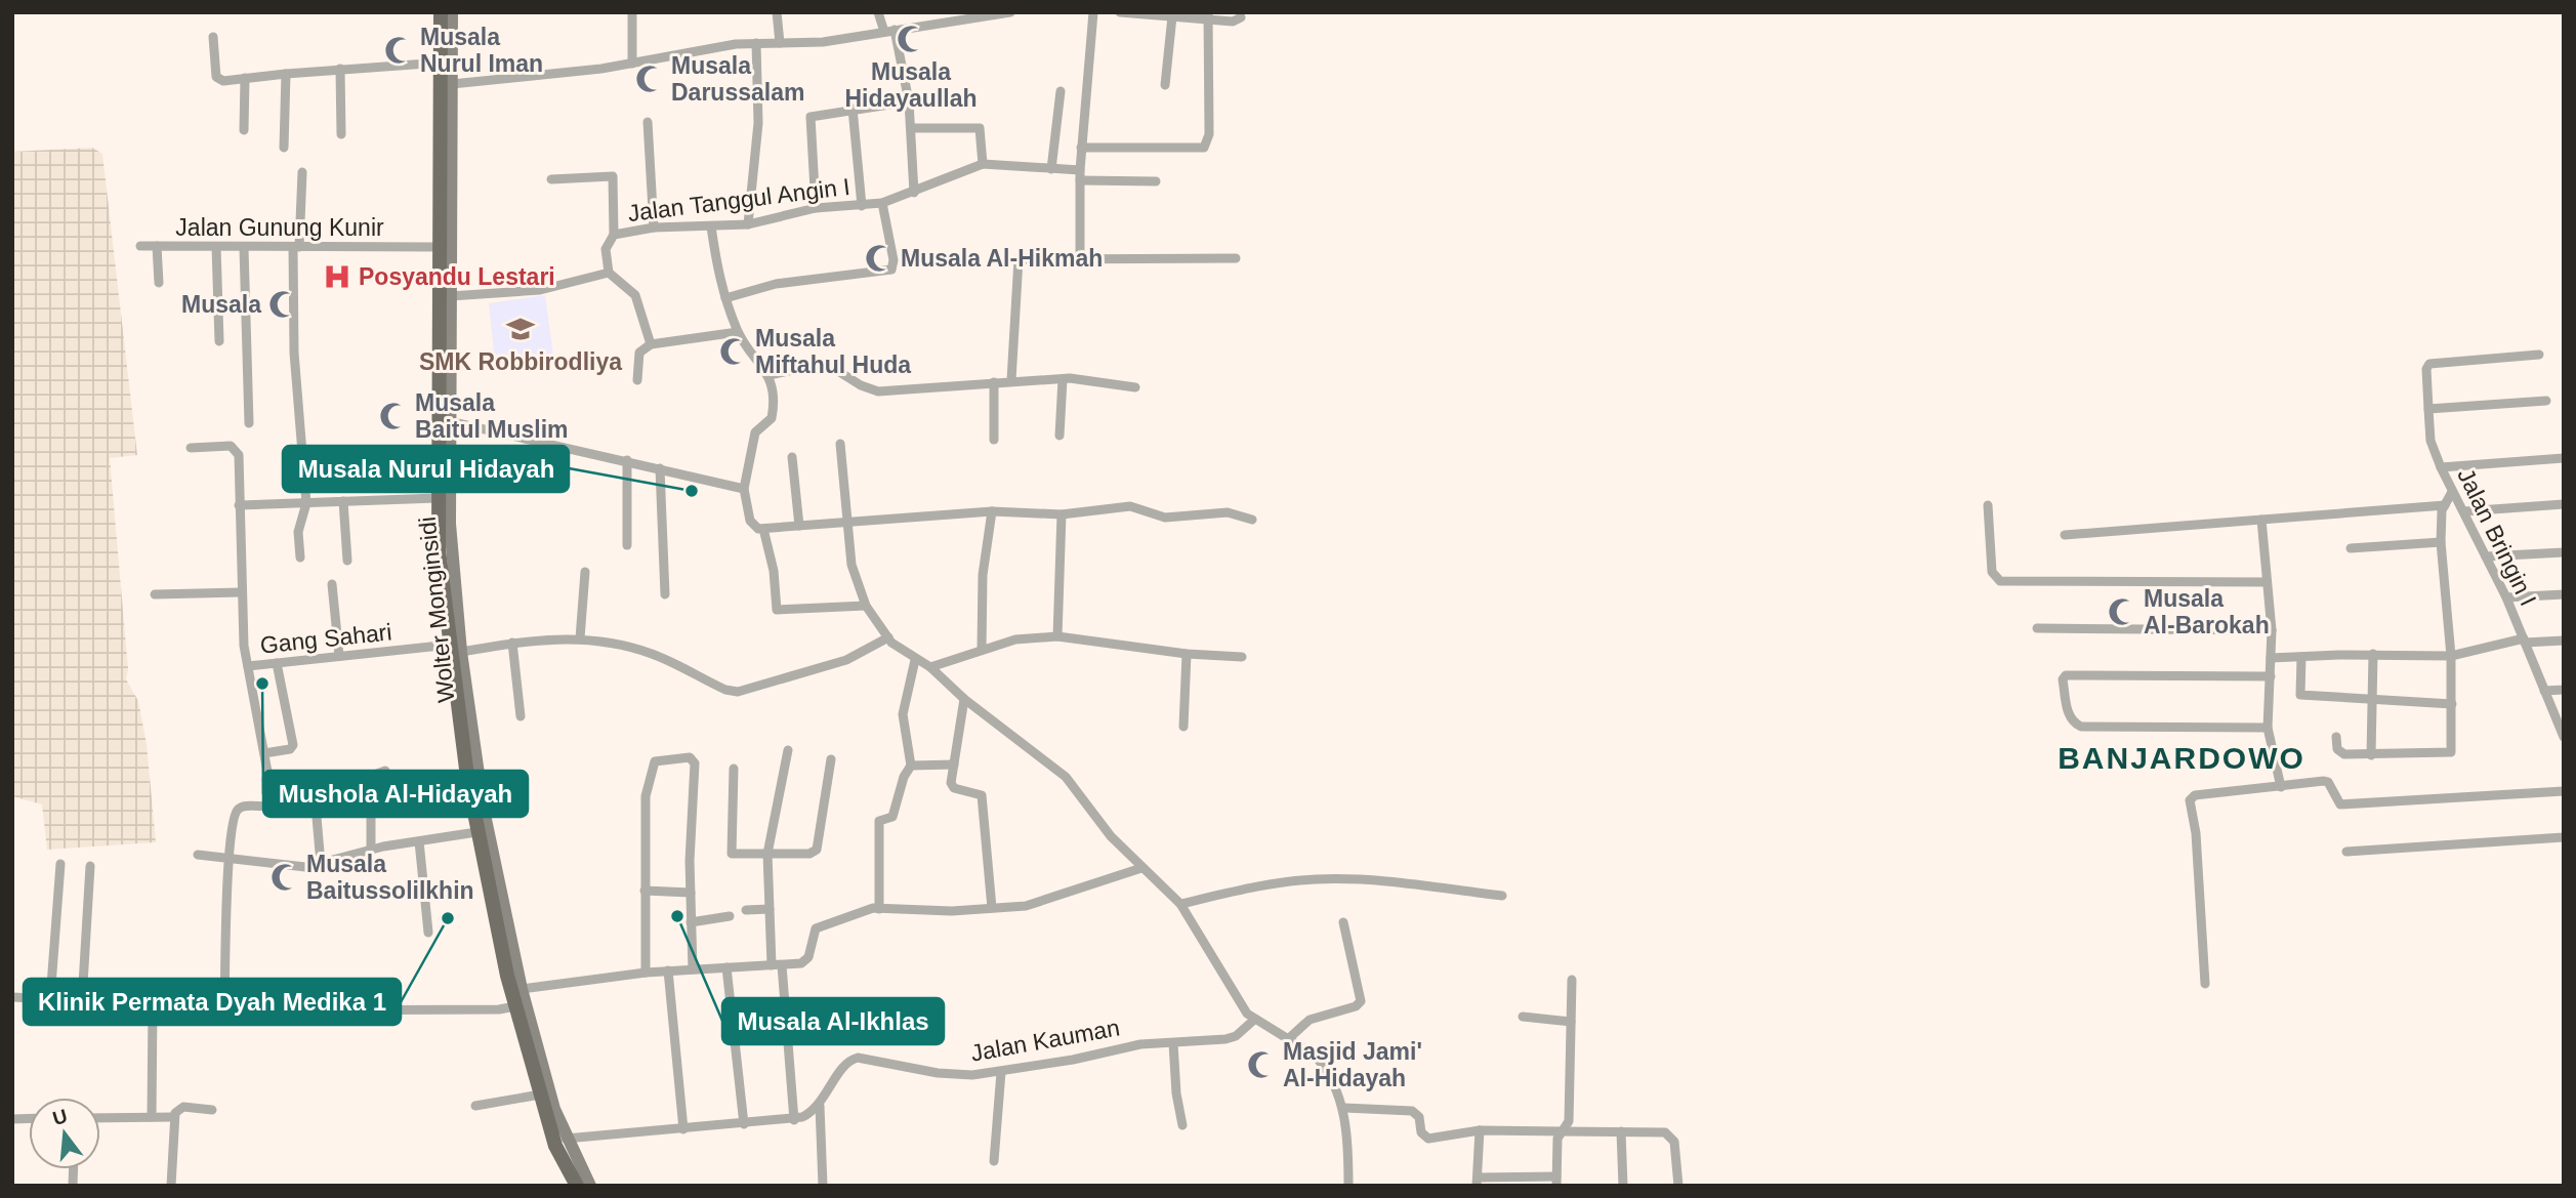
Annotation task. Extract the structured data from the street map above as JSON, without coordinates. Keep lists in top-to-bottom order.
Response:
{
  "streets": {
    "main road": ["Wolter Monginsidi"],
    "street": [
      "Jalan Tanggul Angin I",
      "Jalan Gunung Kunir",
      "Jalan Bringin I",
      "Gang Sahari",
      "Jalan Kauman"
    ]
  },
  "crossings": [
    ["Jalan Gunung Kunir", "Wolter Monginsidi"],
    ["Wolter Monginsidi", "Gang Sahari"],
    ["Wolter Monginsidi", "Jalan Kauman"]
  ],
  "districts": ["BANJARDOWO"],
  "places": {
    "mosque": [
      "Musala Hidayaullah",
      "Musala Nurul Iman",
      "Musala Darussalam",
      "Musala Al-Hikmah",
      "Musala",
      "Musala Miftahul Huda",
      "Musala Baitul Muslim",
      "Musala Al-Barokah",
      "Musala Baitussolilkhin",
      "Masjid Jami' Al-Hidayah"
    ],
    "hospital": ["Posyandu Lestari"],
    "school or university": ["SMK Robbirodliya"],
    "other": [
      "Musala Nurul Hidayah",
      "Mushola Al-Hidayah",
      "Musala Al-Ikhlas",
      "Klinik Permata Dyah Medika 1"
    ]
  },
  "north": "top"
}
